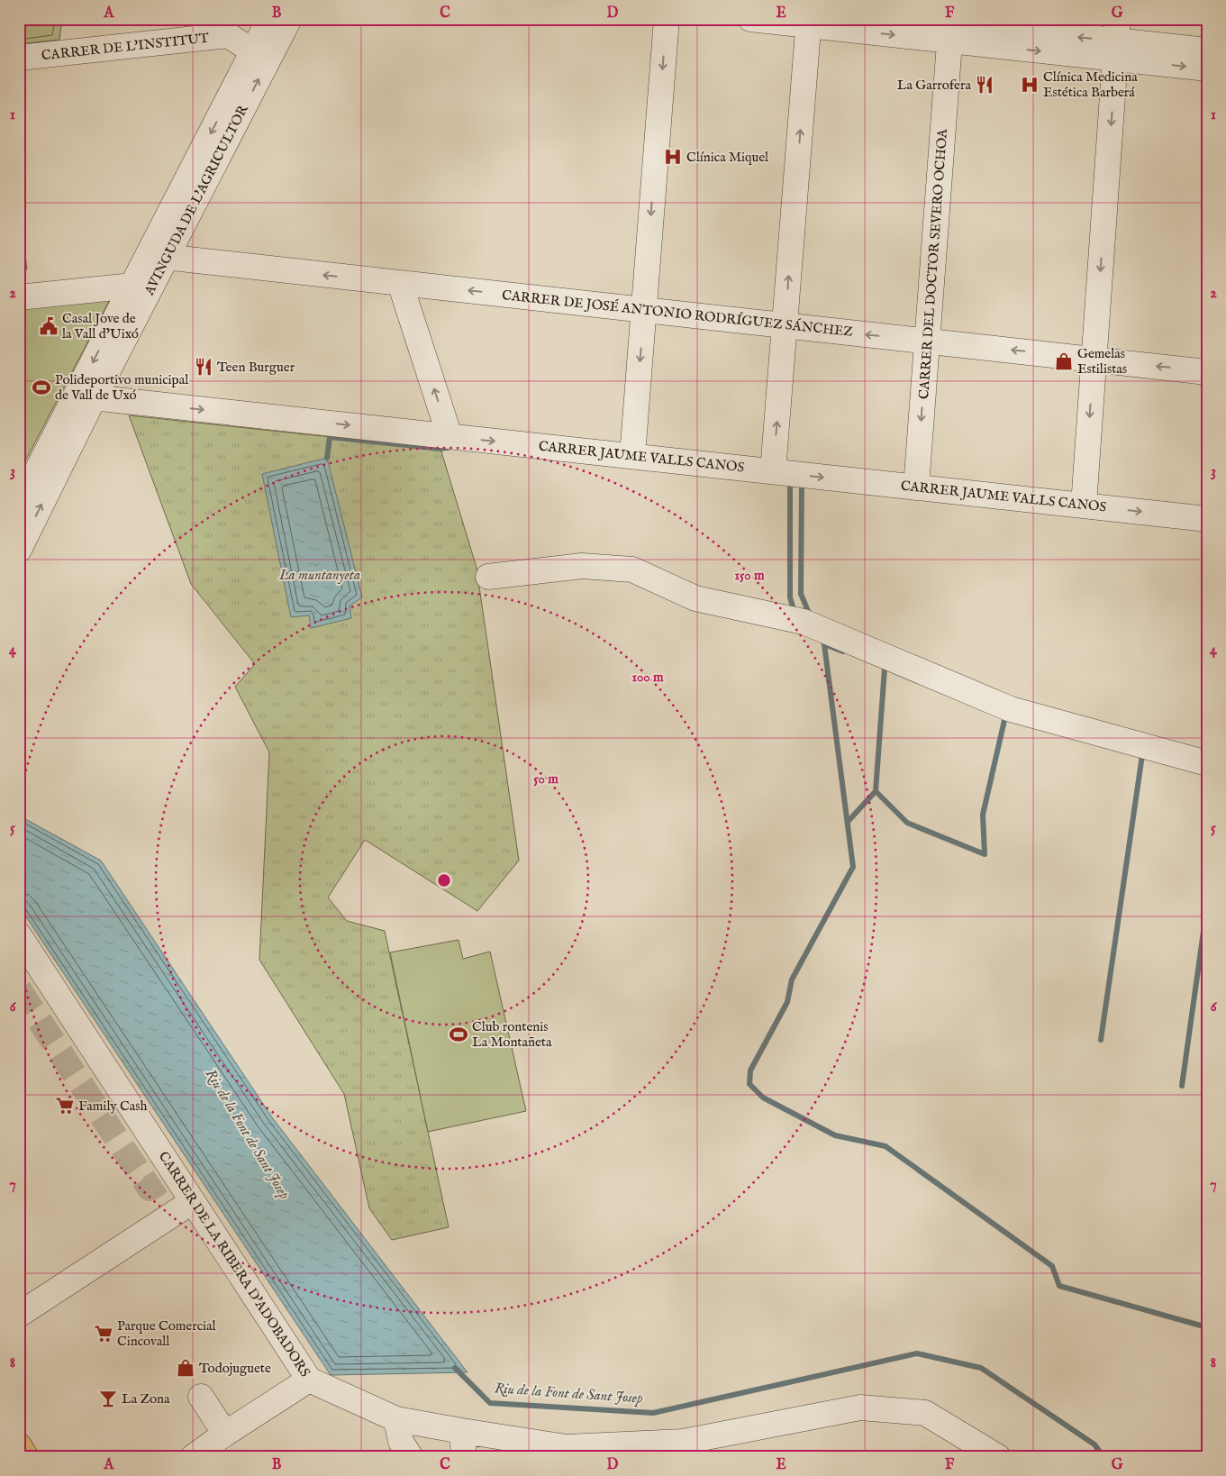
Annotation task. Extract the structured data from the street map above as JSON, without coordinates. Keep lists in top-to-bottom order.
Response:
{
  "streets": {
    "street": [
      "CARRER DE L'INSTITUT",
      "AVINGUDA DE L'AGRICULTOR",
      "CARRER DEL DOCTOR SEVERO OCHOA",
      "CARRER DE JOSÉ ANTONIO RODRÍGUEZ SÁNCHEZ",
      "CARRER JAUME VALLS CANOS",
      "CARRER DE LA RIBERA D'ADOBADORS"
    ]
  },
  "crossings": [
    ["CARRER DE L'INSTITUT", "AVINGUDA DE L'AGRICULTOR"],
    ["AVINGUDA DE L'AGRICULTOR", "CARRER DE JOSÉ ANTONIO RODRÍGUEZ SÁNCHEZ"],
    ["AVINGUDA DE L'AGRICULTOR", "CARRER JAUME VALLS CANOS"],
    ["CARRER DEL DOCTOR SEVERO OCHOA", "CARRER DE JOSÉ ANTONIO RODRÍGUEZ SÁNCHEZ"],
    ["CARRER DEL DOCTOR SEVERO OCHOA", "CARRER JAUME VALLS CANOS"]
  ],
  "one_way": ["CARRER DE JOSÉ ANTONIO RODRÍGUEZ SÁNCHEZ"],
  "water": ["La muntanyeta", "Riu de la Font de Sant Josep"],
  "places": {
    "restaurant": ["La Garrofera", "Teen Burguer"],
    "hospital": ["Clínica Medicina Estética Barberá", "Clínica Miquel"],
    "public building": ["Casal Jove de la Vall d’Uixó"],
    "shop": ["Gemelas Estilistas", "Todojuguete"],
    "sports": ["Polideportivo municipal de Vall de Uxó", "Club rontenis La Montañeta"],
    "supermarket": ["Family Cash", "Parque Comercial Cincovall"],
    "bar": ["La Zona"]
  },
  "grid": {
    "columns": [
      "A",
      "B",
      "C",
      "D",
      "E",
      "F",
      "G"
    ],
    "rows": [
      "1",
      "2",
      "3",
      "4",
      "5",
      "6",
      "7",
      "8"
    ]
  },
  "rings": ["150 m", "100 m", "50 m"]
}
